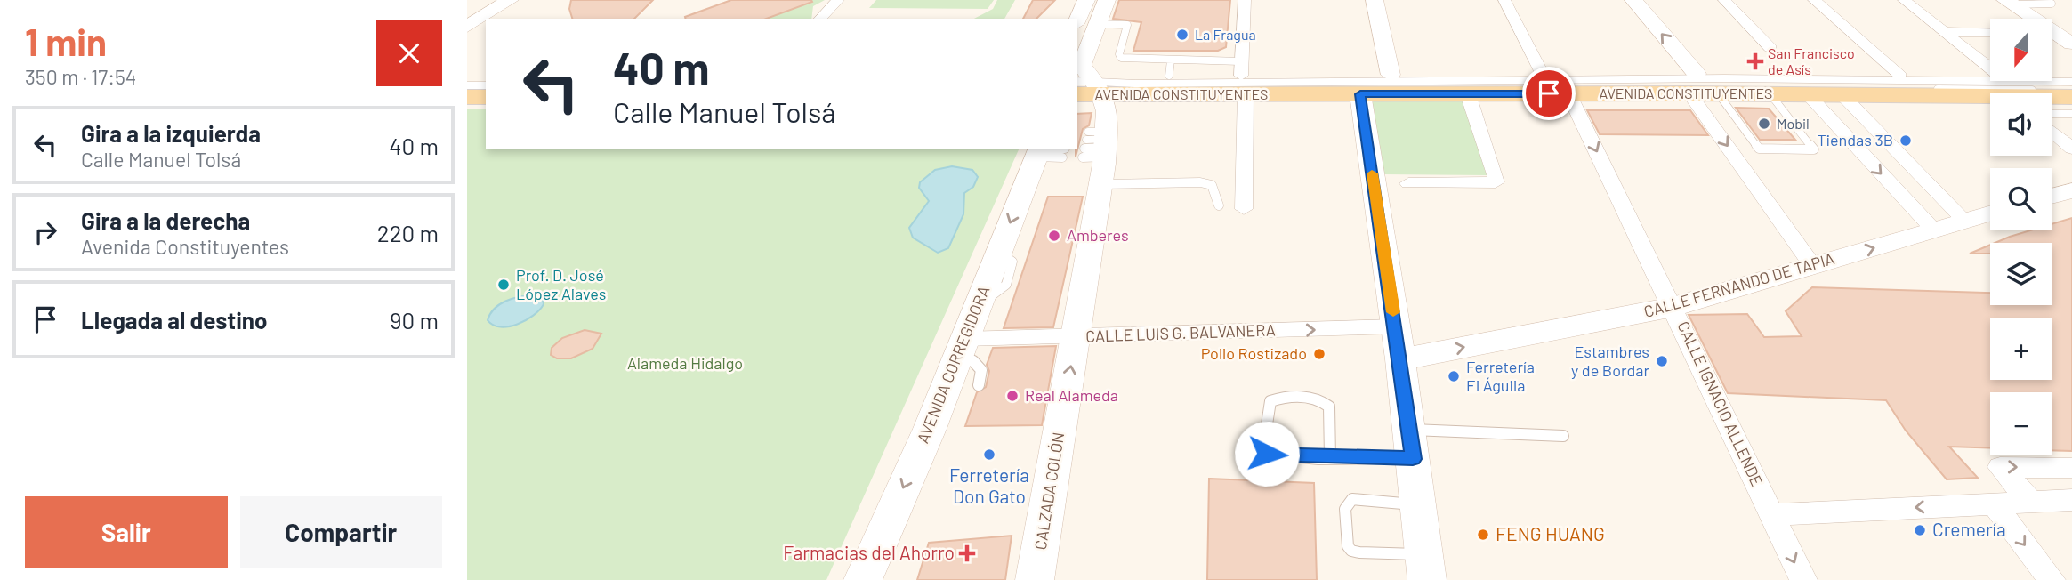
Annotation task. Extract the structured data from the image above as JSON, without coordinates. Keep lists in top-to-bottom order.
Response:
{
  "streets": {
    "main road": ["AVENIDA CONSTITUYENTES"],
    "street": [
      "CALLE FERNANDO DE TAPIA",
      "CALLE LUIS G. BALVANERA",
      "AVENIDA CORREGIDORA",
      "CALLE IGNACIO ALLENDE",
      "CALZADA COLÓN"
    ]
  },
  "crossings": [
    ["AVENIDA CONSTITUYENTES", "CALLE IGNACIO ALLENDE"],
    ["AVENIDA CONSTITUYENTES", "CALZADA COLÓN"],
    ["CALLE FERNANDO DE TAPIA", "CALLE LUIS G. BALVANERA"],
    ["CALLE FERNANDO DE TAPIA", "CALLE IGNACIO ALLENDE"],
    ["CALLE LUIS G. BALVANERA", "AVENIDA CORREGIDORA"],
    ["CALLE LUIS G. BALVANERA", "CALZADA COLÓN"]
  ],
  "one_way": [
    "CALLE FERNANDO DE TAPIA",
    "CALLE LUIS G. BALVANERA",
    "AVENIDA CORREGIDORA",
    "CALZADA COLÓN"
  ],
  "parks": ["Alameda Hidalgo"],
  "places": {
    "other": [
      "La Fragua",
      "Mobil",
      "Tiendas 3B",
      "Amberes",
      "Prof. D. José López Alaves",
      "Pollo Rostizado",
      "Estambres y de Bordar",
      "Ferretería El Águila",
      "Real Alameda",
      "Ferretería Don Gato",
      "Cremería",
      "FENG HUANG"
    ],
    "health": ["San Francisco de Asís", "Farmacias del Ahorro"]
  },
  "north": "bottom",
  "page": {
    "heading": ["1 min", "350 m · 17:54"],
    "map_buttons": ["+", "−"],
    "turn": ["40 m", "Calle Manuel Tolsá"],
    "list": [
      {
        "name": "Gira a la izquierda",
        "note": "Calle Manuel Tolsá",
        "value": "40 m"
      },
      {
        "name": "Gira a la derecha",
        "note": "Avenida Constituyentes",
        "value": "220 m"
      },
      {
        "name": "Llegada al destino",
        "value": "90 m"
      }
    ],
    "buttons": ["Salir", "Compartir"]
  }
}
